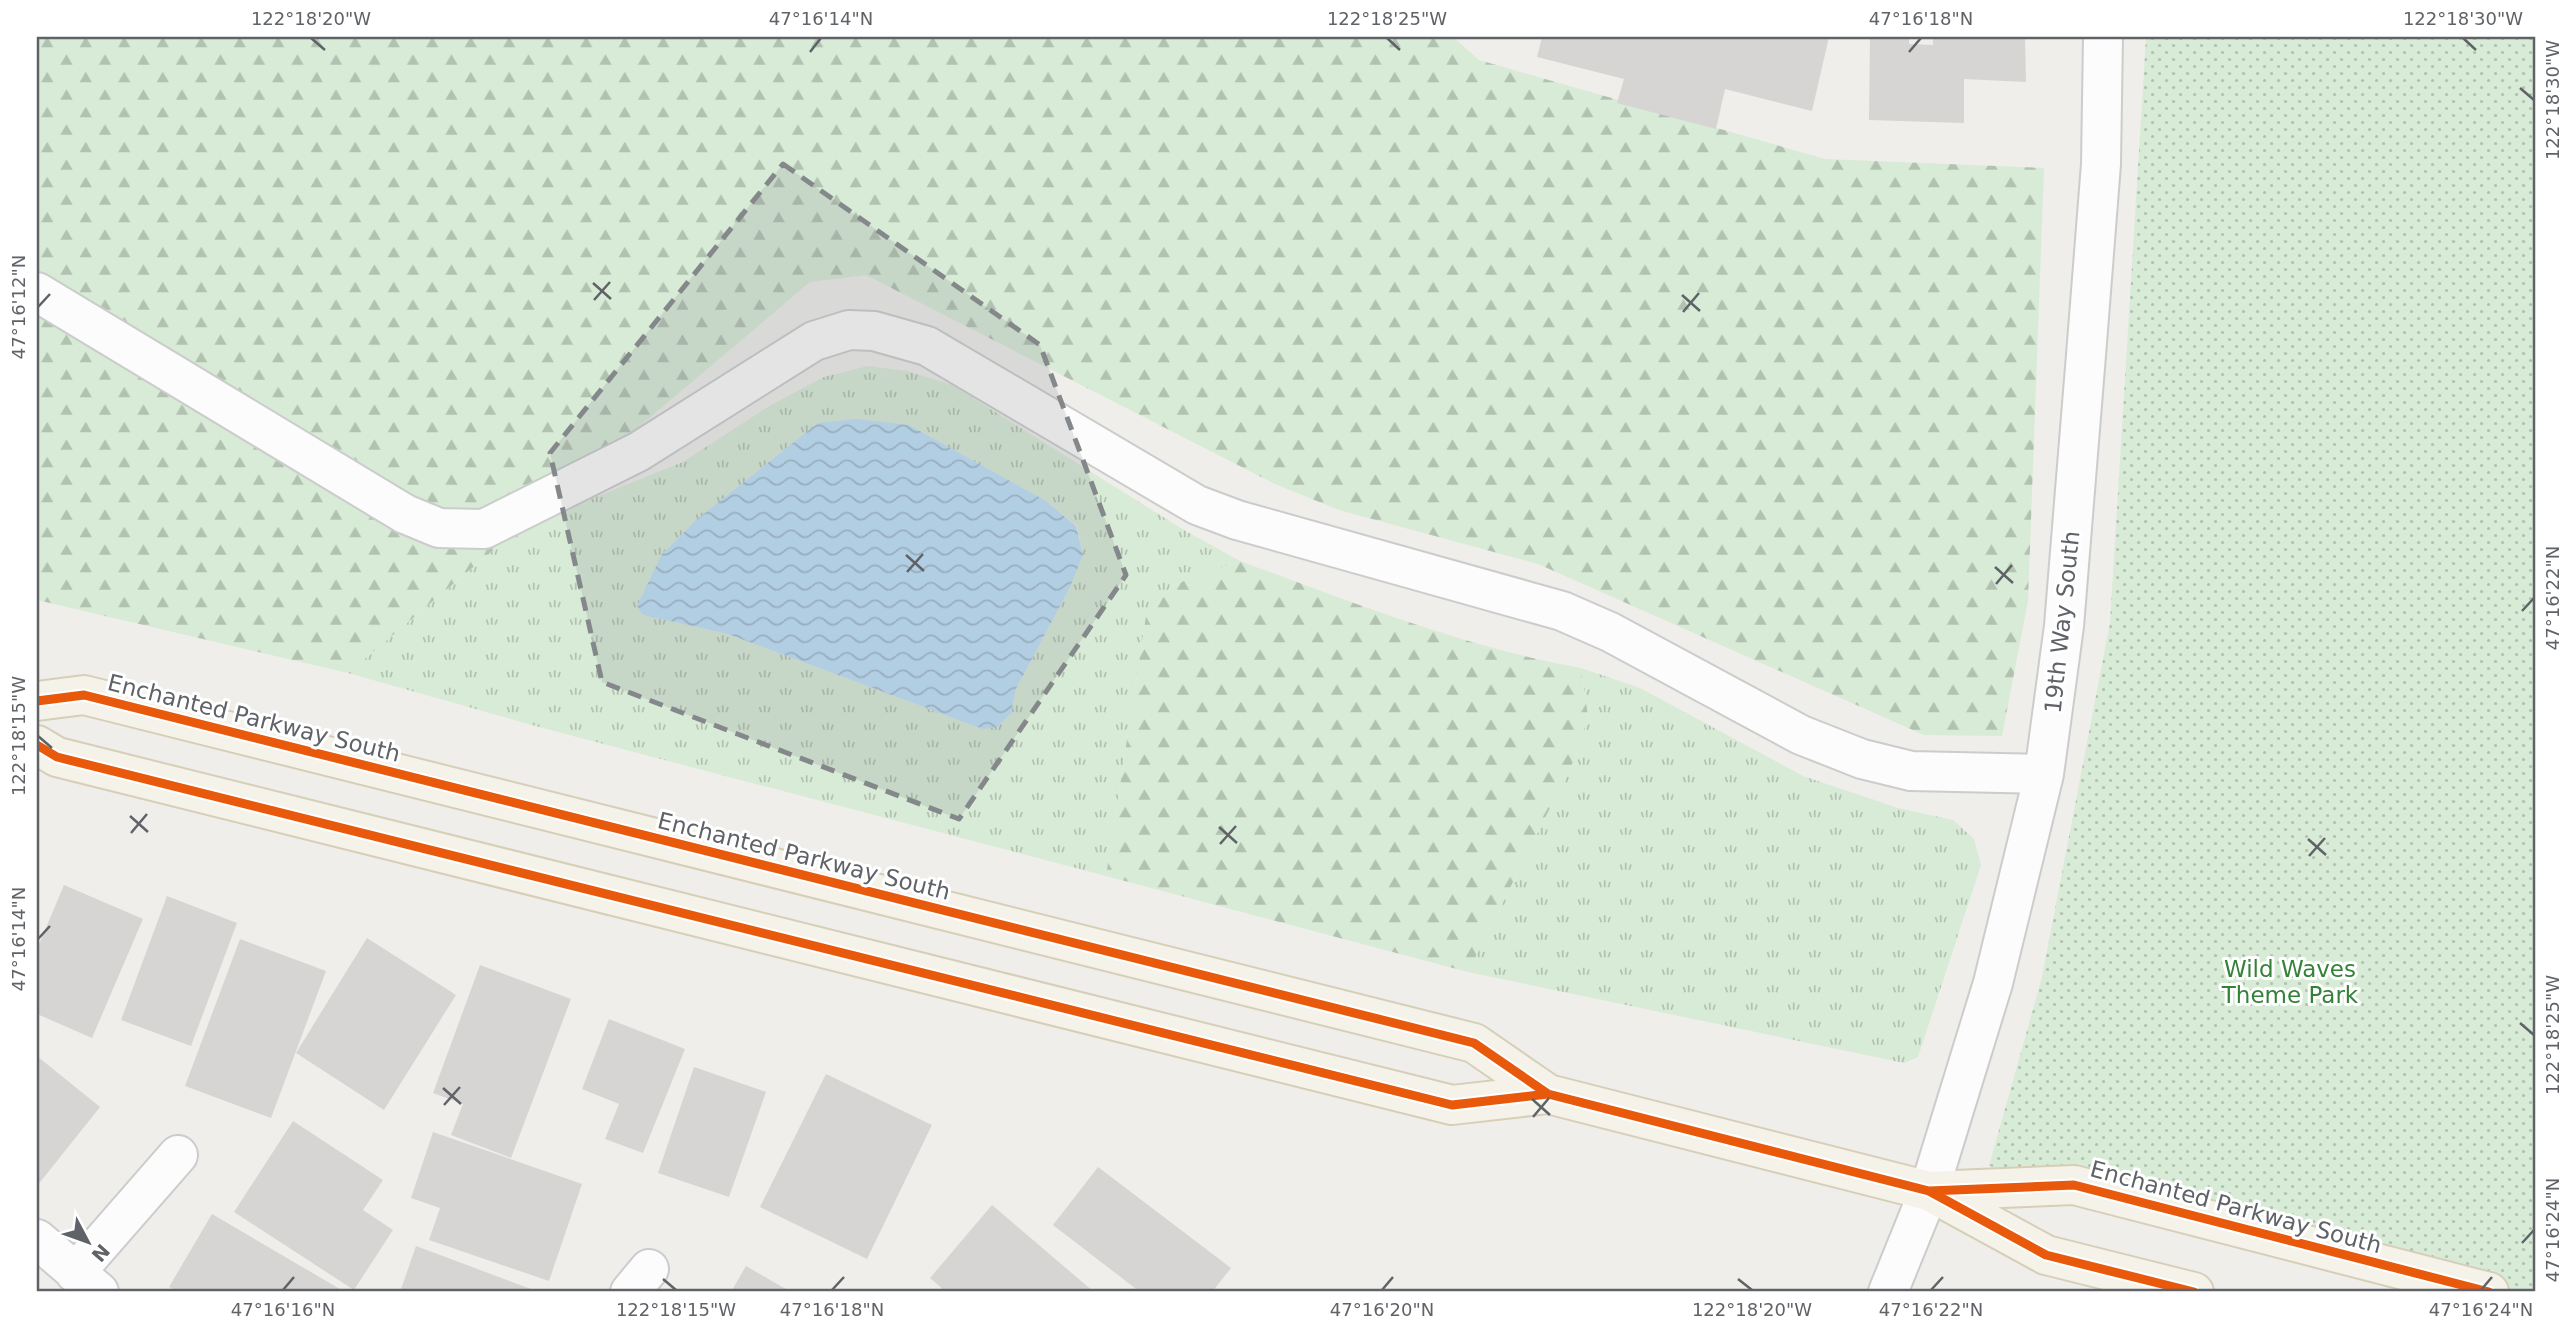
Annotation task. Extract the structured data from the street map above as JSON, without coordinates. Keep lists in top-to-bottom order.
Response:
{
  "streets": {
    "main road": ["Enchanted Parkway South"],
    "street": ["19th Way South"]
  },
  "crossings": [
    ["19th Way South", "Enchanted Parkway South"]
  ],
  "parks": ["Wild Waves Theme Park"],
  "north": "bottom right",
  "coordinates": [
    "122°18'20\"W",
    "47°16'14\"N",
    "122°18'25\"W",
    "47°16'18\"N",
    "122°18'30\"W",
    "47°16'12\"N",
    "47°16'22\"N",
    "122°18'15\"W",
    "47°16'24\"N",
    "47°16'16\"N",
    "47°16'20\"N"
  ]
}
